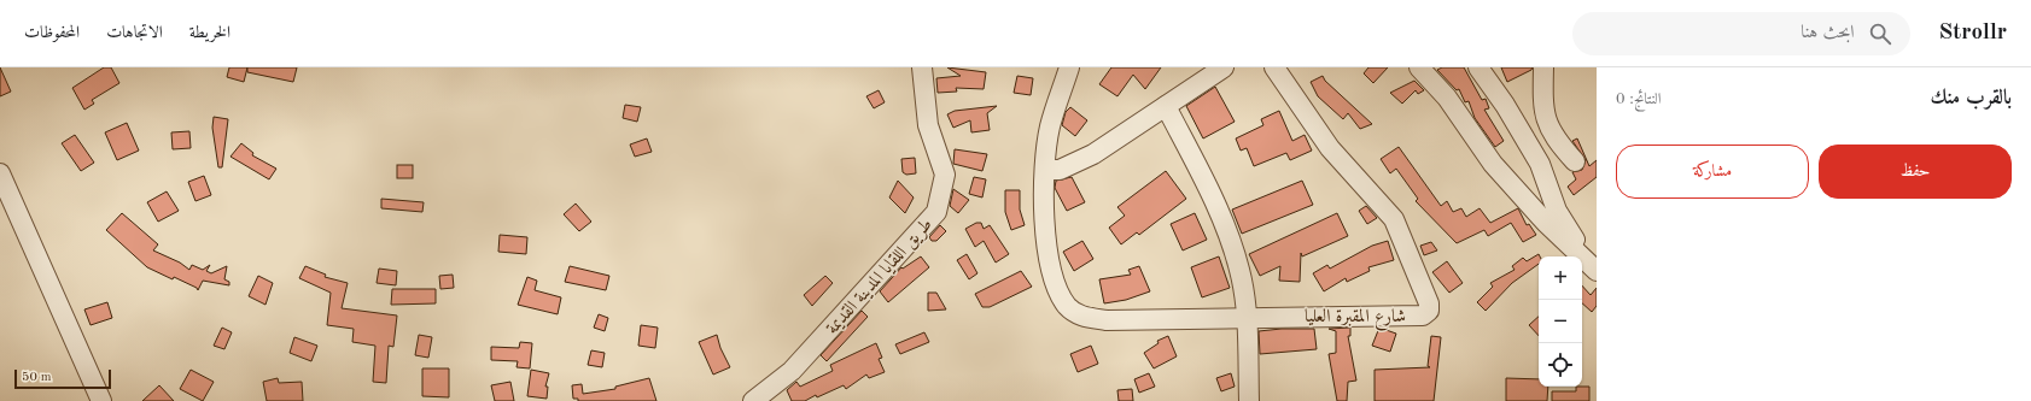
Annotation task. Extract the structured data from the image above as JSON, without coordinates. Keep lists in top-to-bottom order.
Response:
{
  "streets": {
    "street": ["طريق اللقايا المدينة القديمة", "شارع المقبرة العليا"]
  },
  "scale_bar": "50 m",
  "page": {
    "header": "Strollr",
    "search": "ابحث هنا",
    "nav": ["الخريطة", "الاتجاهات", "المحفوظات"],
    "heading": ["بالقرب منك", "النتائج: 0"],
    "buttons": ["حفظ", "مشاركة"],
    "map_buttons": ["+", "−"],
    "scale": "50 m"
  }
}
